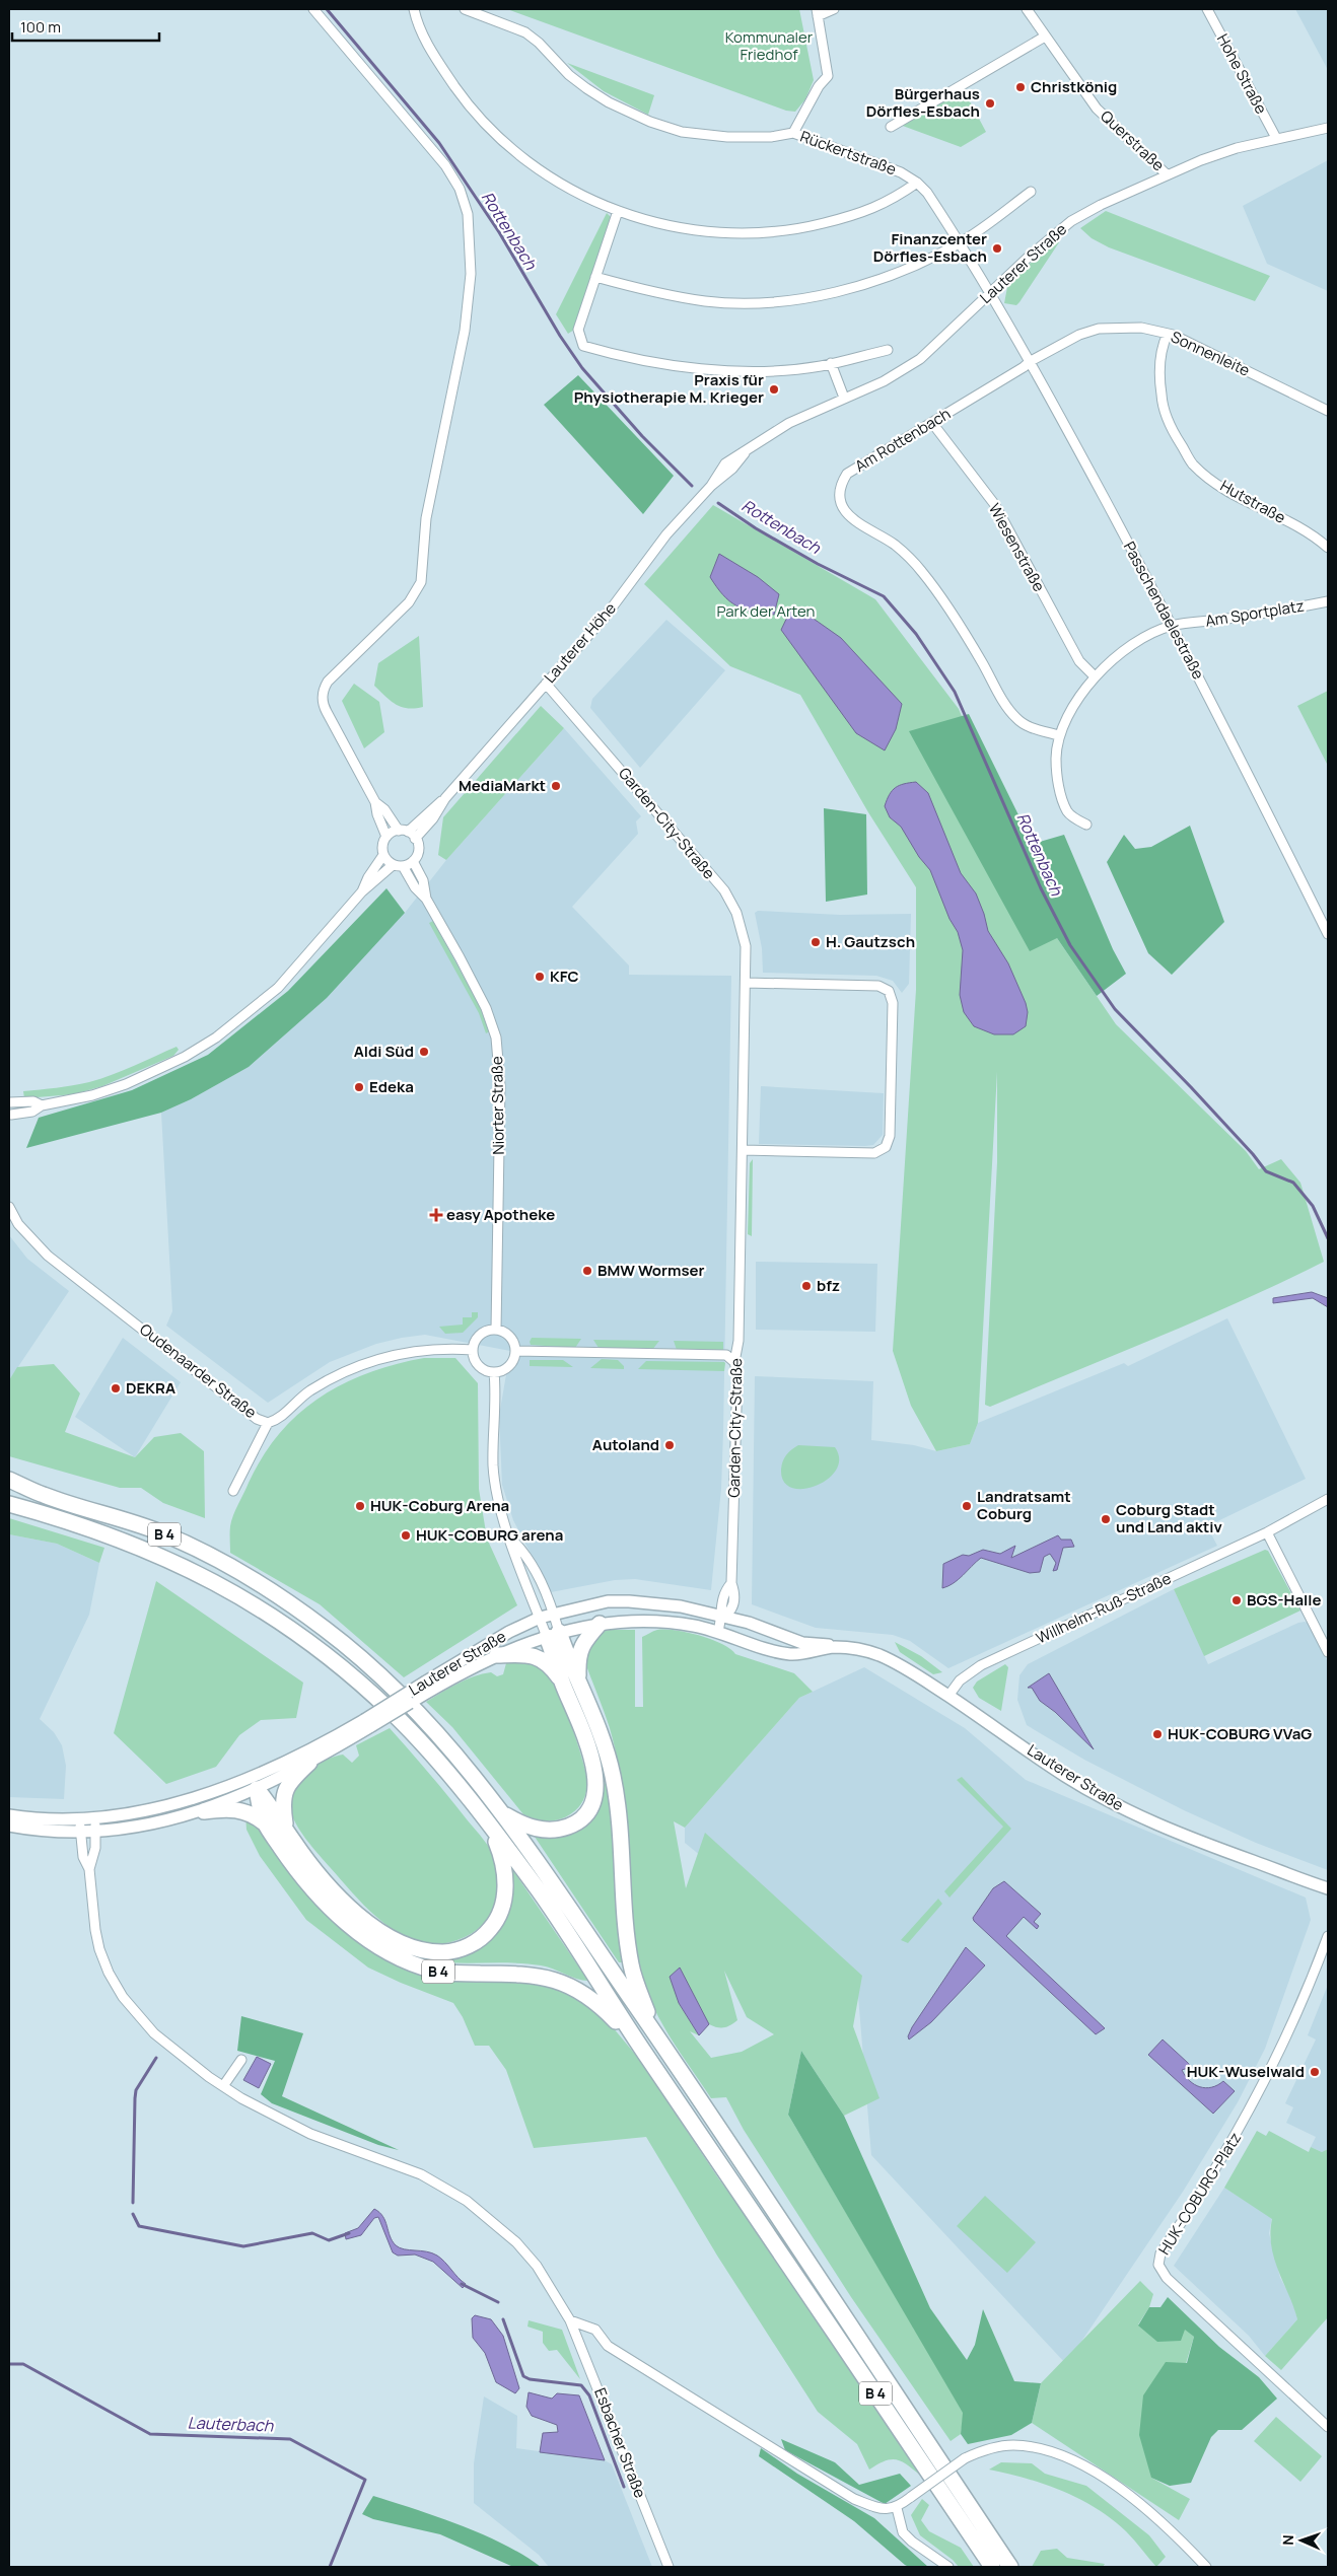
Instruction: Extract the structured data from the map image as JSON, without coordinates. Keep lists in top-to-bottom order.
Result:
{
  "streets": {
    "highway": ["B 4"],
    "street": [
      "Hohe Straße",
      "Querstraße",
      "Rückertstraße",
      "Lauterer Straße",
      "Sonnenleite",
      "Am Rottenbach",
      "Hutstraße",
      "Wiesenstraße",
      "Passchendaelestraße",
      "Am Sportplatz",
      "Lauterer Höhe",
      "Garden-City-Straße",
      "Niorter Straße",
      "Oudenaarder Straße",
      "Willhelm-Ruß-Straße",
      "HUK-COBURG-Platz",
      "Esbacher Straße"
    ]
  },
  "crossings": [
    ["Hohe Straße", "Lauterer Straße"],
    ["Querstraße", "Lauterer Straße"],
    ["Rückertstraße", "Lauterer Straße"],
    ["Rückertstraße", "Passchendaelestraße"],
    ["Lauterer Straße", "Passchendaelestraße"],
    ["Lauterer Straße", "Lauterer Höhe"],
    ["Lauterer Straße", "Garden-City-Straße"],
    ["Lauterer Straße", "Willhelm-Ruß-Straße"],
    ["Sonnenleite", "Am Rottenbach"],
    ["Sonnenleite", "Hutstraße"],
    ["Sonnenleite", "Passchendaelestraße"],
    ["Am Rottenbach", "Wiesenstraße"],
    ["Am Rottenbach", "Passchendaelestraße"],
    ["Am Rottenbach", "Am Sportplatz"],
    ["Wiesenstraße", "Am Sportplatz"],
    ["Passchendaelestraße", "Am Sportplatz"],
    ["Lauterer Höhe", "Garden-City-Straße"],
    ["Lauterer Höhe", "Niorter Straße"],
    ["Niorter Straße", "Oudenaarder Straße"]
  ],
  "water": ["Rottenbach", "Lauterbach"],
  "parks": ["Kommunaler Friedhof", "Park der Arten"],
  "places": {
    "other": [
      "Christkönig",
      "Bürgerhaus Dörfles-Esbach",
      "Finanzcenter Dörfles-Esbach",
      "Praxis für Physiotherapie M. Krieger",
      "MediaMarkt",
      "H. Gautzsch",
      "KFC",
      "Aldi Süd",
      "Edeka",
      "BMW Wormser",
      "bfz",
      "DEKRA",
      "Autoland",
      "HUK-Coburg Arena",
      "Landratsamt Coburg",
      "Coburg Stadt und Land aktiv",
      "HUK-COBURG arena",
      "BGS-Halle",
      "HUK-COBURG VVaG",
      "HUK-Wuselwald"
    ],
    "health": ["easy Apotheke"]
  },
  "scale_bar": "100 m",
  "north": "left"
}
